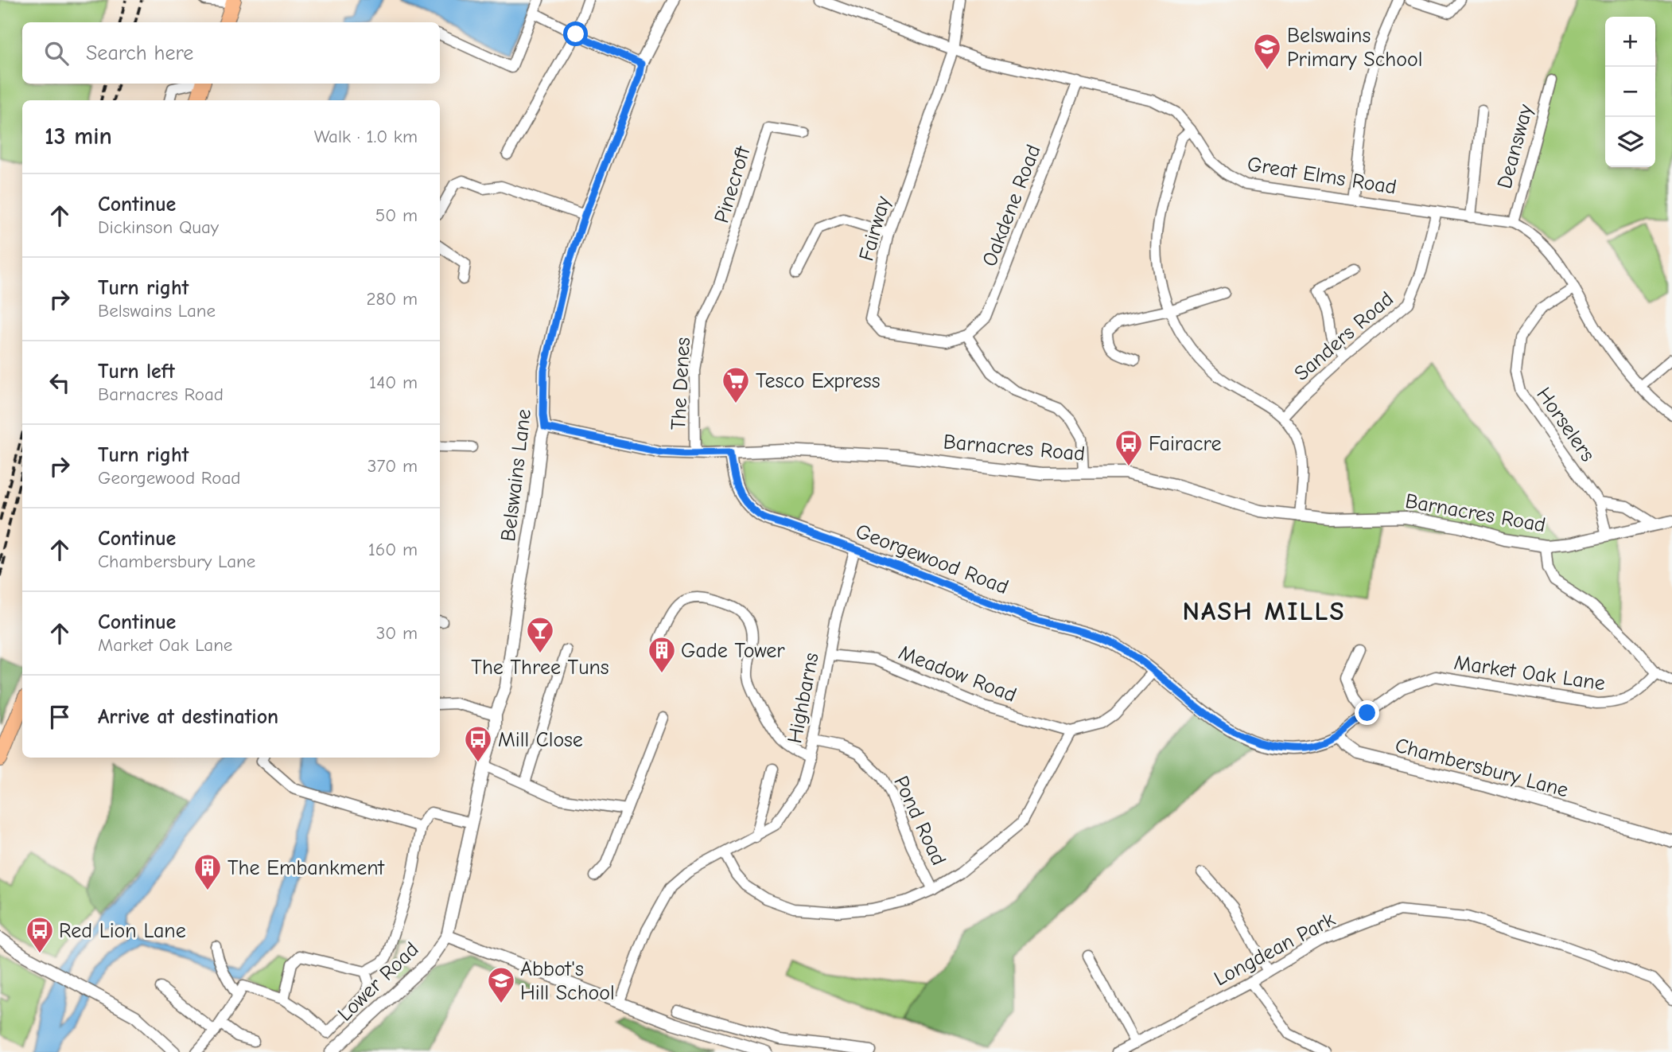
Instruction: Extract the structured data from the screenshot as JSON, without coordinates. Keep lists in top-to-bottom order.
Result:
{
  "streets": {
    "street": [
      "Deansway",
      "Great Elms Road",
      "Pinecroft",
      "Oakdene Road",
      "Fairway",
      "Sanders Road",
      "The Denes",
      "Horselers",
      "Barnacres Road",
      "Belswains Lane",
      "Georgewood Road",
      "Market Oak Lane",
      "Meadow Road",
      "Highbarns",
      "Chambersbury Lane",
      "Pond Road",
      "Longdean Park",
      "Lower Road"
    ]
  },
  "crossings": [
    ["Deansway", "Great Elms Road"],
    ["Great Elms Road", "Oakdene Road"],
    ["Great Elms Road", "Fairway"],
    ["Great Elms Road", "Sanders Road"],
    ["Great Elms Road", "Horselers"],
    ["Pinecroft", "The Denes"],
    ["Oakdene Road", "Fairway"],
    ["The Denes", "Barnacres Road"],
    ["Horselers", "Barnacres Road"],
    ["Barnacres Road", "Belswains Lane"],
    ["Barnacres Road", "Georgewood Road"],
    ["Belswains Lane", "Lower Road"],
    ["Georgewood Road", "Highbarns"],
    ["Market Oak Lane", "Chambersbury Lane"],
    ["Meadow Road", "Highbarns"],
    ["Highbarns", "Pond Road"]
  ],
  "districts": ["NASH MILLS"],
  "places": {
    "school or university": ["Belswains Primary School", "Abbot's Hill School"],
    "supermarket": ["Tesco Express"],
    "bus stop": ["Fairacre", "Mill Close", "Red Lion Lane"],
    "bar": ["The Three Tuns"],
    "building": ["Gade Tower", "The Embankment"]
  },
  "page": {
    "map_buttons": ["+", "−"],
    "search": "Search here",
    "heading": ["13 min", "Walk · 1.0 km"],
    "list": [
      ["Continue", "Dickinson Quay", "50 m"],
      ["Turn right", "Belswains Lane", "280 m"],
      ["Turn left", "Barnacres Road", "140 m"],
      ["Turn right", "Georgewood Road", "370 m"],
      ["Continue", "Chambersbury Lane", "160 m"],
      ["Continue", "Market Oak Lane", "30 m"],
      "Arrive at destination"
    ]
  }
}
